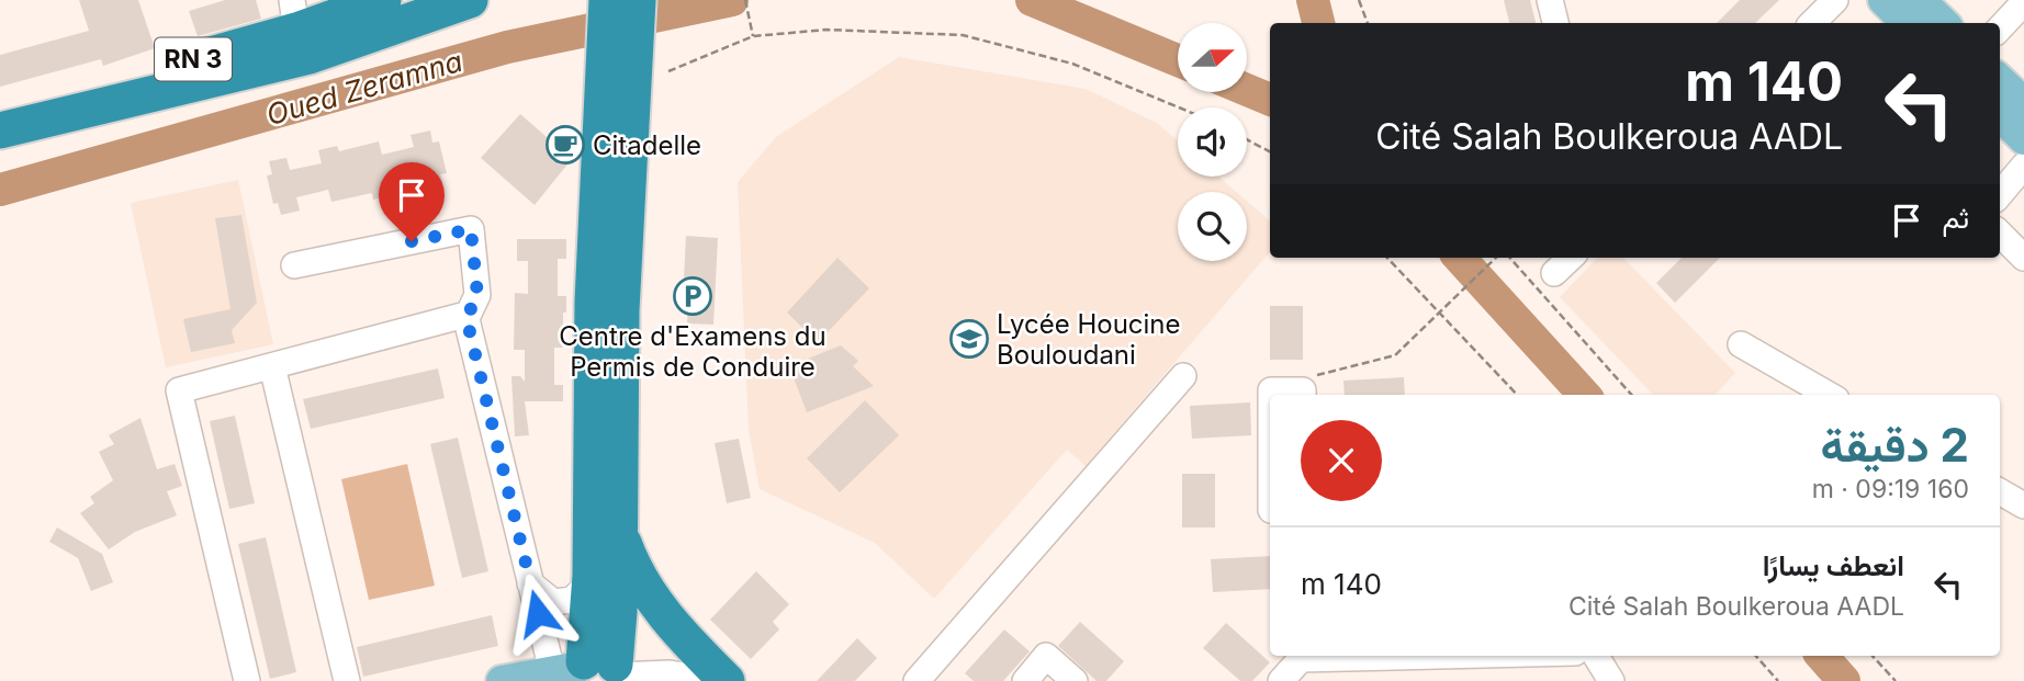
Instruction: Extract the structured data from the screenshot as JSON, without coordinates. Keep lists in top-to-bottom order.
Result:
{
  "streets": {
    "highway": ["RN 3"]
  },
  "water": ["Oued Zeramna"],
  "places": {
    "cafe": ["Citadelle"],
    "parking": ["Centre d'Examens du Permis de Conduire"],
    "school or university": ["Lycée Houcine Bouloudani"]
  },
  "north": "right",
  "page": {
    "turn": ["140 m", "Cité Salah Boulkeroua AADL"],
    "then": "ثم",
    "heading": ["2 دقيقة", "160 m · 09:19"],
    "list": [
      {
        "name": "انعطف يسارًا",
        "note": "Cité Salah Boulkeroua AADL",
        "value": "140 m"
      }
    ]
  }
}
